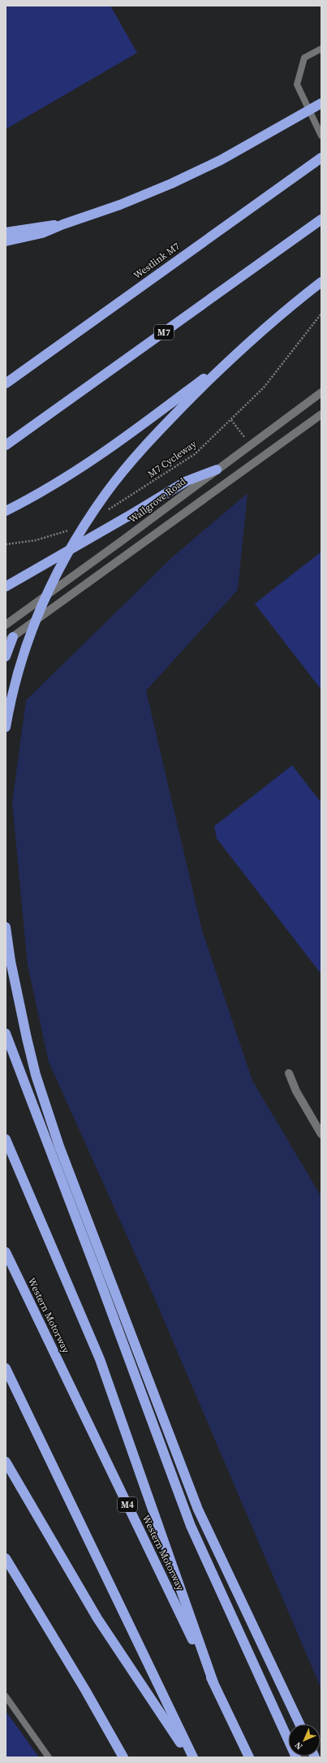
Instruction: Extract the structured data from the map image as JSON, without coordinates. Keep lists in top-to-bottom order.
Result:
{
  "streets": {
    "highway": [
      "Westlink M7",
      "M7",
      "Western Motorway",
      "M4"
    ],
    "main road": ["Wallgrove Road"],
    "path": ["M7 Cycleway"]
  },
  "north": "bottom left"
}
